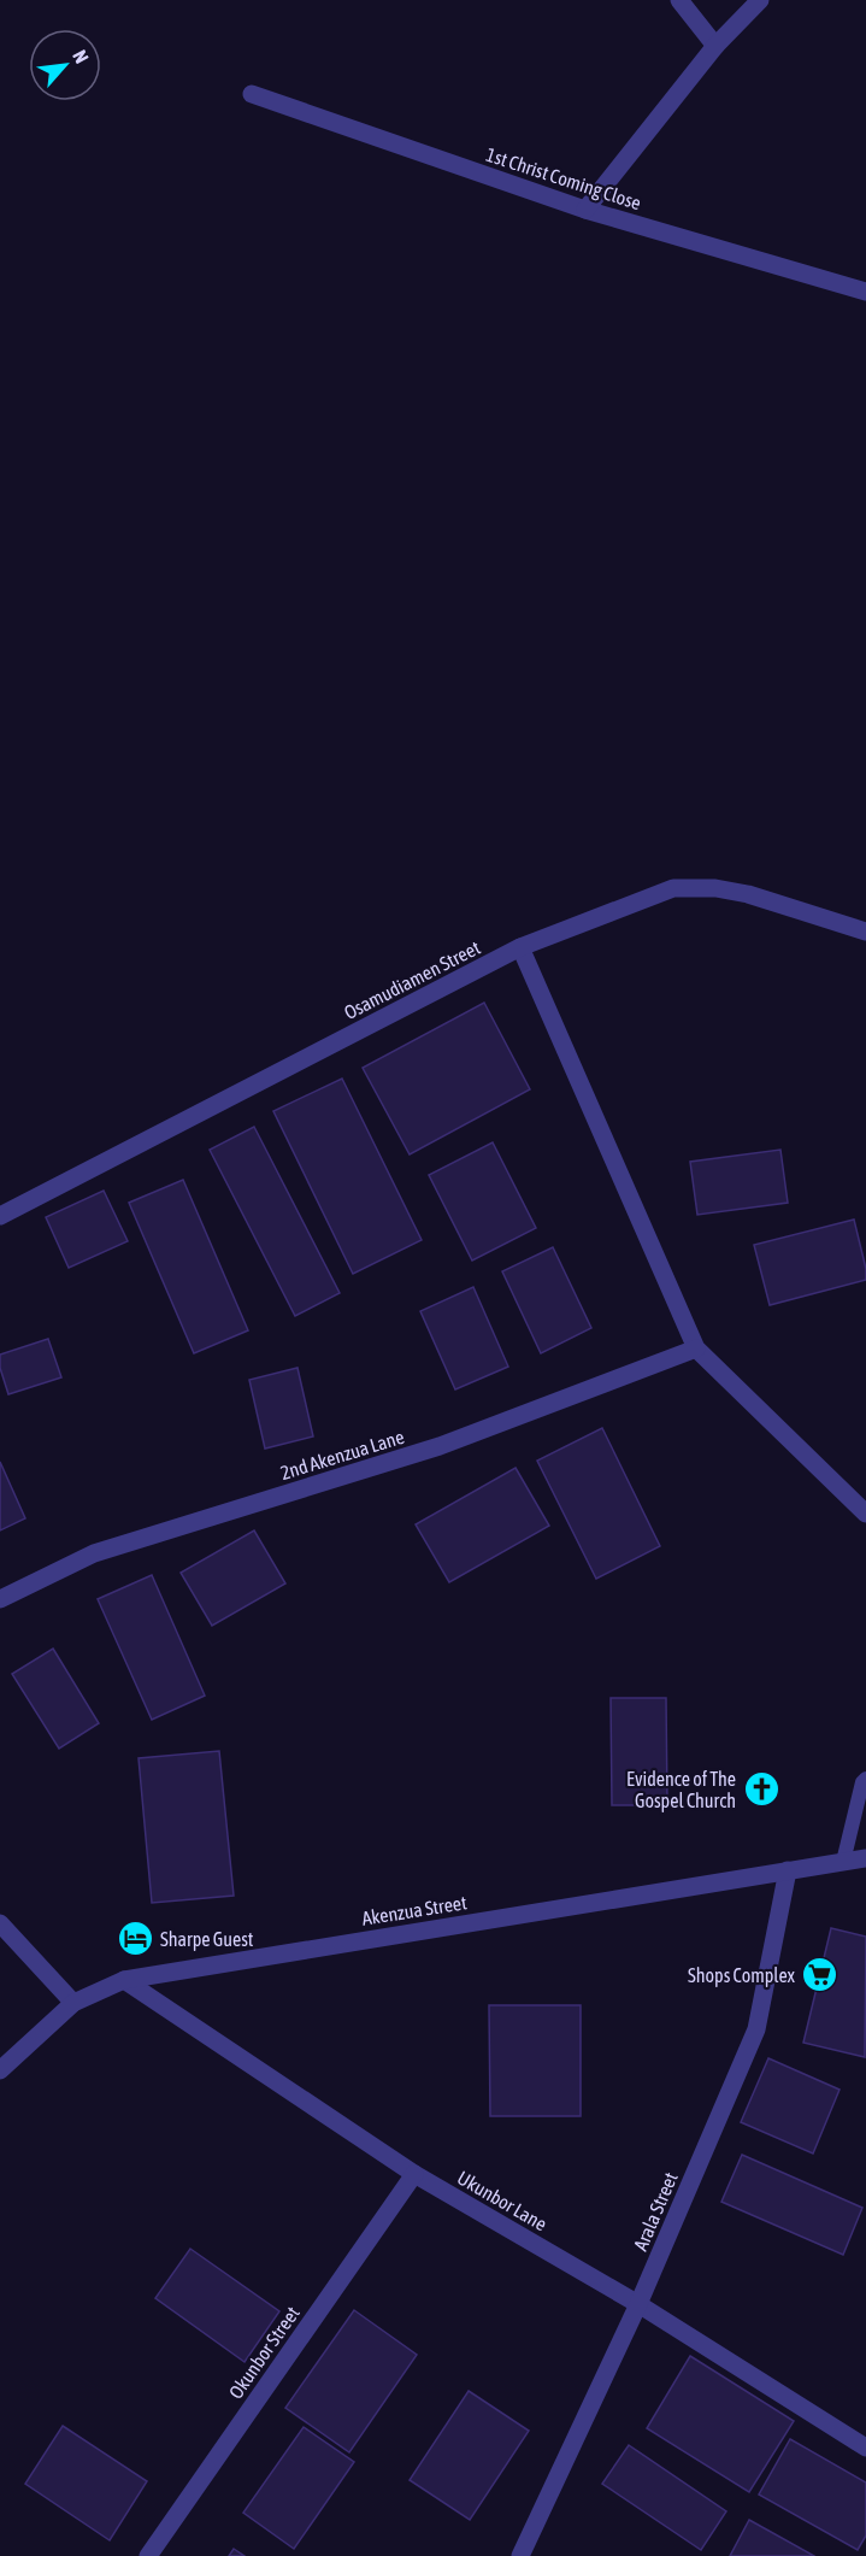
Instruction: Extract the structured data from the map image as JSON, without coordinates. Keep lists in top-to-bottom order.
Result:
{
  "streets": {
    "street": [
      "1st Christ Coming Close",
      "Osamudiamen Street",
      "2nd Akenzua Lane",
      "Akenzua Street",
      "Ukunbor Lane",
      "Arala Street",
      "Okunbor Street"
    ]
  },
  "crossings": [
    ["Akenzua Street", "Ukunbor Lane"],
    ["Akenzua Street", "Arala Street"],
    ["Ukunbor Lane", "Arala Street"],
    ["Ukunbor Lane", "Okunbor Street"]
  ],
  "places": {
    "church": ["Evidence of The Gospel Church"],
    "hotel": ["Sharpe Guest"],
    "supermarket": ["Shops Complex"]
  },
  "north": "top right"
}
